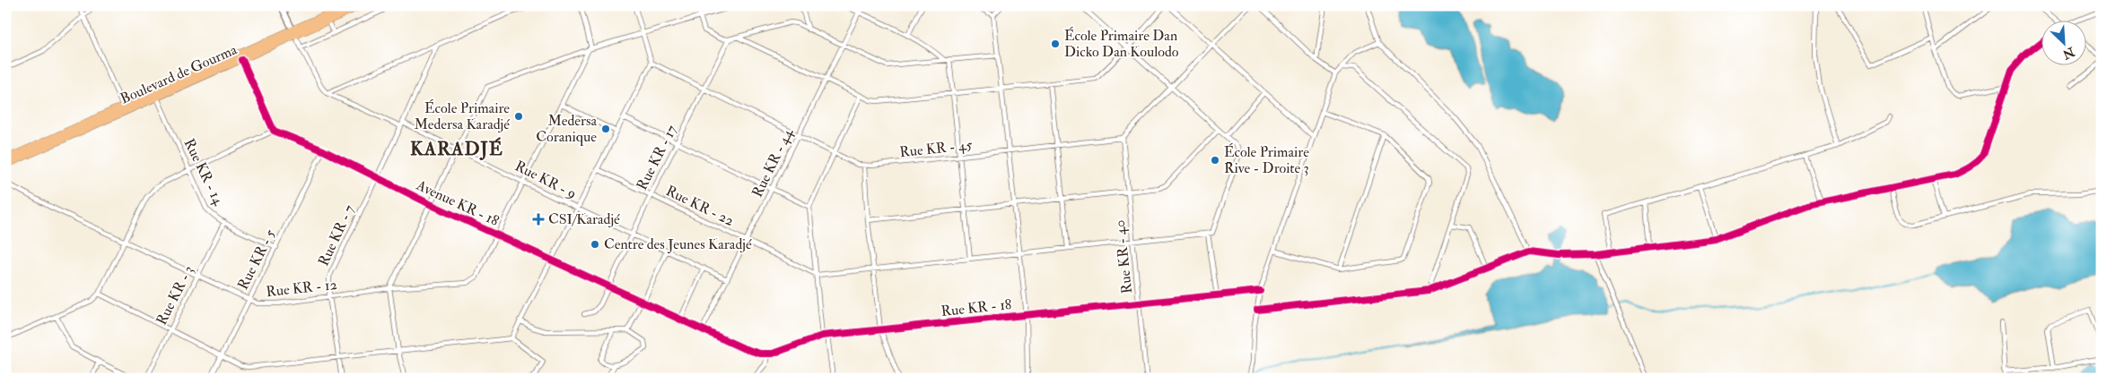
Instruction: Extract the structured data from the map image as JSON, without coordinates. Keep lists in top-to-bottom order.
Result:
{
  "streets": {
    "highway": ["Boulevard de Gourma"],
    "street": [
      "Rue KR - 45",
      "Rue KR - 17",
      "Rue KR - 44",
      "Rue KR - 14",
      "Rue KR - 9",
      "Avenue KR - 18",
      "Rue KR - 22",
      "Rue KR - 7",
      "Rue KR - 40",
      "Rue KR - 5",
      "Rue KR - 12",
      "Rue KR - 3",
      "Rue KR - 18"
    ]
  },
  "crossings": [
    ["Boulevard de Gourma", "Rue KR - 14"],
    ["Rue KR - 45", "Rue KR - 17"],
    ["Rue KR - 45", "Rue KR - 44"],
    ["Rue KR - 45", "Rue KR - 40"],
    ["Rue KR - 17", "Rue KR - 9"],
    ["Rue KR - 17", "Avenue KR - 18"],
    ["Rue KR - 17", "Rue KR - 22"],
    ["Rue KR - 44", "Rue KR - 9"],
    ["Rue KR - 44", "Avenue KR - 18"],
    ["Rue KR - 44", "Rue KR - 22"],
    ["Rue KR - 14", "Rue KR - 5"],
    ["Rue KR - 14", "Rue KR - 3"],
    ["Rue KR - 9", "Rue KR - 7"],
    ["Avenue KR - 18", "Rue KR - 7"],
    ["Avenue KR - 18", "Rue KR - 5"],
    ["Avenue KR - 18", "Rue KR - 12"],
    ["Rue KR - 7", "Rue KR - 12"],
    ["Rue KR - 40", "Rue KR - 18"],
    ["Rue KR - 5", "Rue KR - 12"],
    ["Rue KR - 12", "Rue KR - 3"]
  ],
  "districts": ["KARADJÉ"],
  "places": {
    "other": [
      "École Primaire Dan Dicko Dan Koulodo",
      "École Primaire Medersa Karadjé",
      "Medersa Coranique",
      "École Primaire Rive - Droite 3",
      "Centre des Jeunes Karadjé"
    ],
    "health": ["CSI/Karadjé"]
  },
  "north": "bottom right"
}
